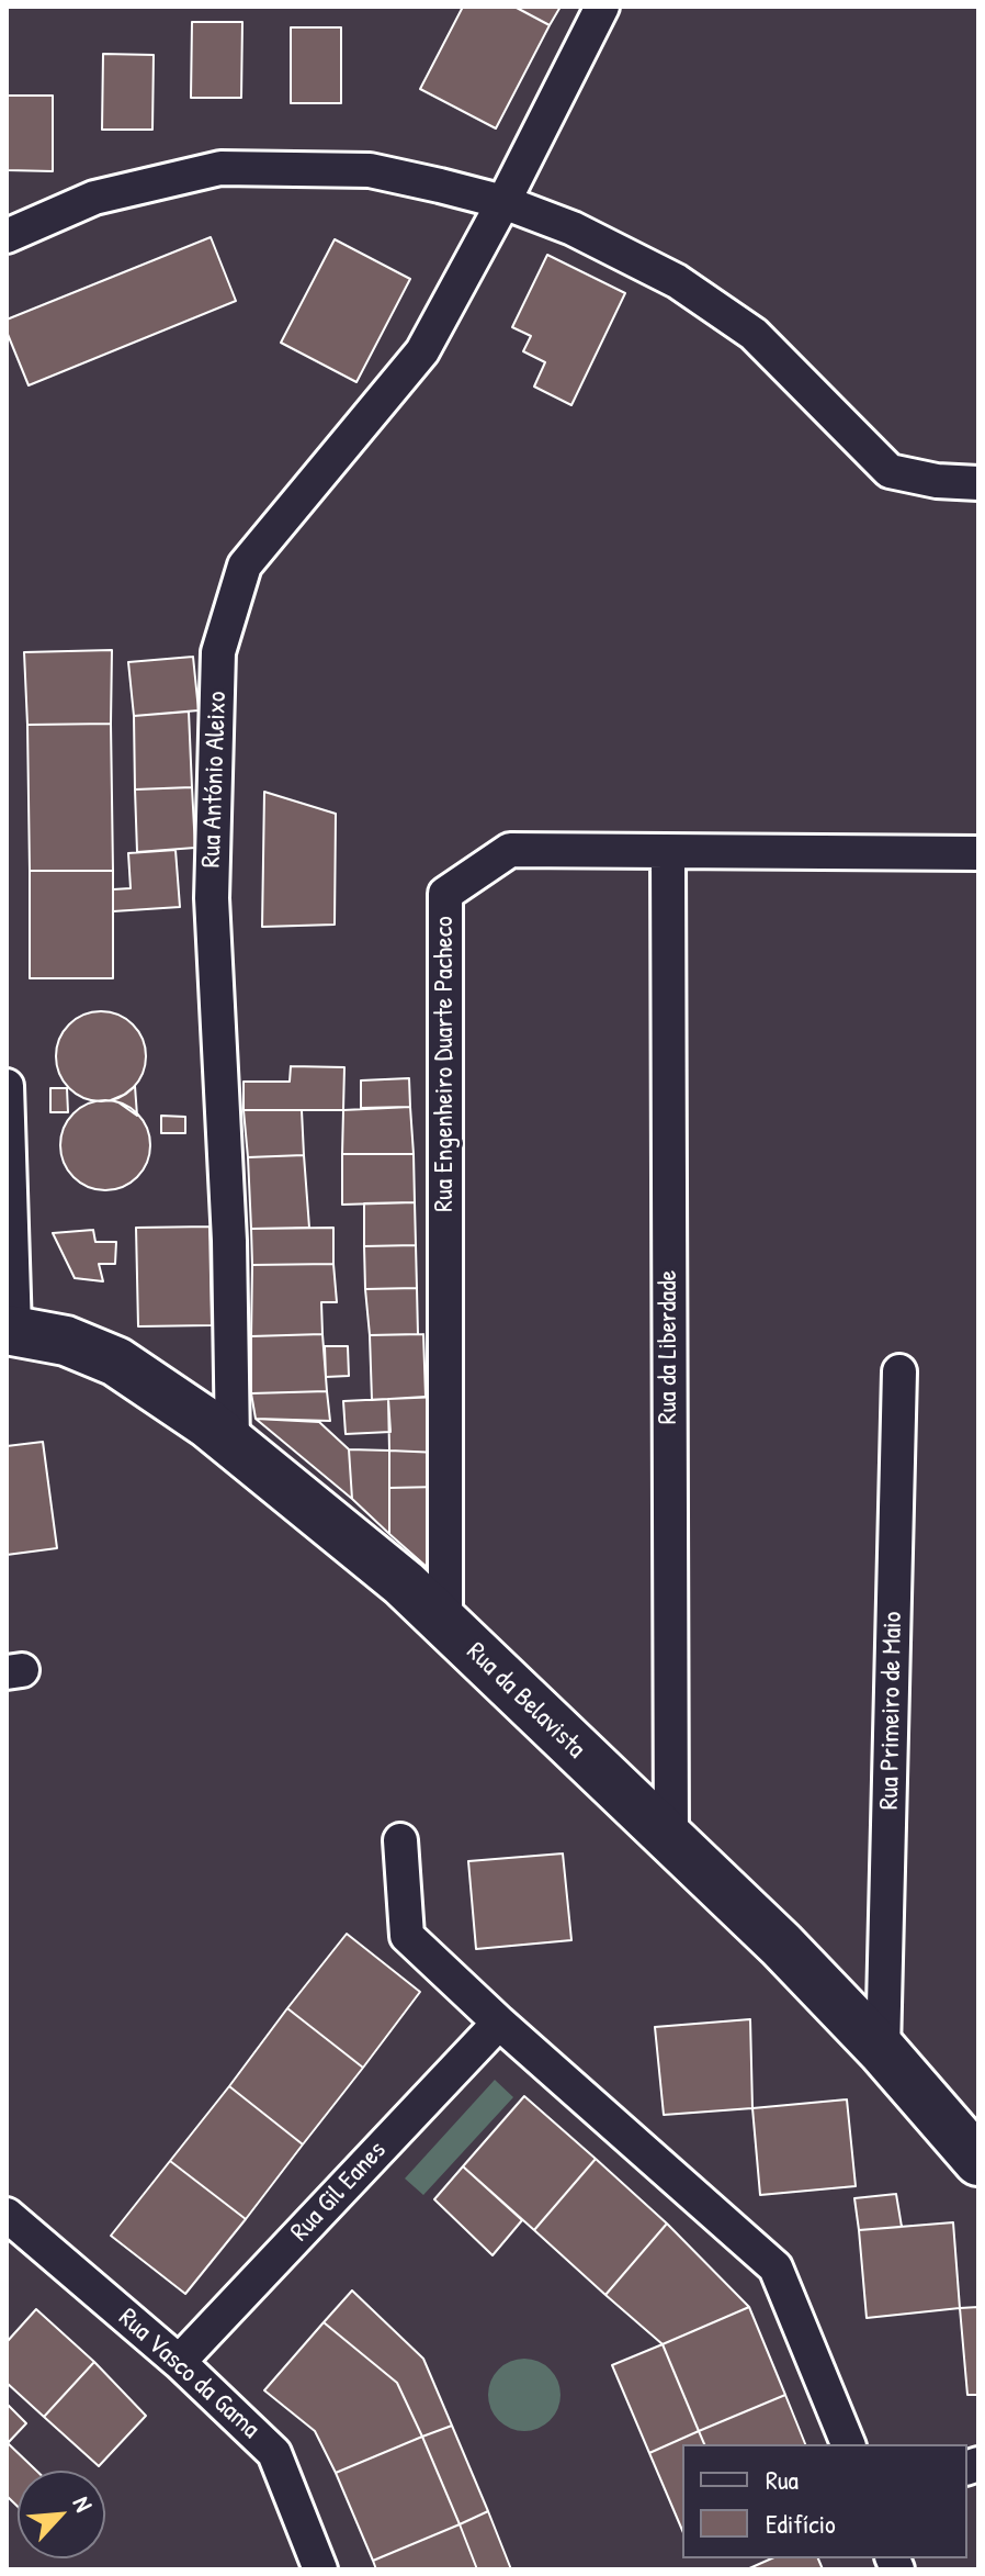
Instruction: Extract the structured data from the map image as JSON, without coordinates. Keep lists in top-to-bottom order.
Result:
{
  "streets": {
    "street": [
      "Rua António Aleixo",
      "Rua Engenheiro Duarte Pacheco",
      "Rua da Liberdade",
      "Rua da Belavista",
      "Rua Primeiro de Maio",
      "Rua Gil Eanes",
      "Rua Vasco da Gama"
    ]
  },
  "crossings": [
    ["Rua António Aleixo", "Rua da Belavista"],
    ["Rua Engenheiro Duarte Pacheco", "Rua da Liberdade"],
    ["Rua Engenheiro Duarte Pacheco", "Rua da Belavista"],
    ["Rua da Liberdade", "Rua da Belavista"],
    ["Rua da Belavista", "Rua Primeiro de Maio"],
    ["Rua Gil Eanes", "Rua Vasco da Gama"]
  ],
  "legend": ["Rua", "Edifício"],
  "north": "top right"
}
